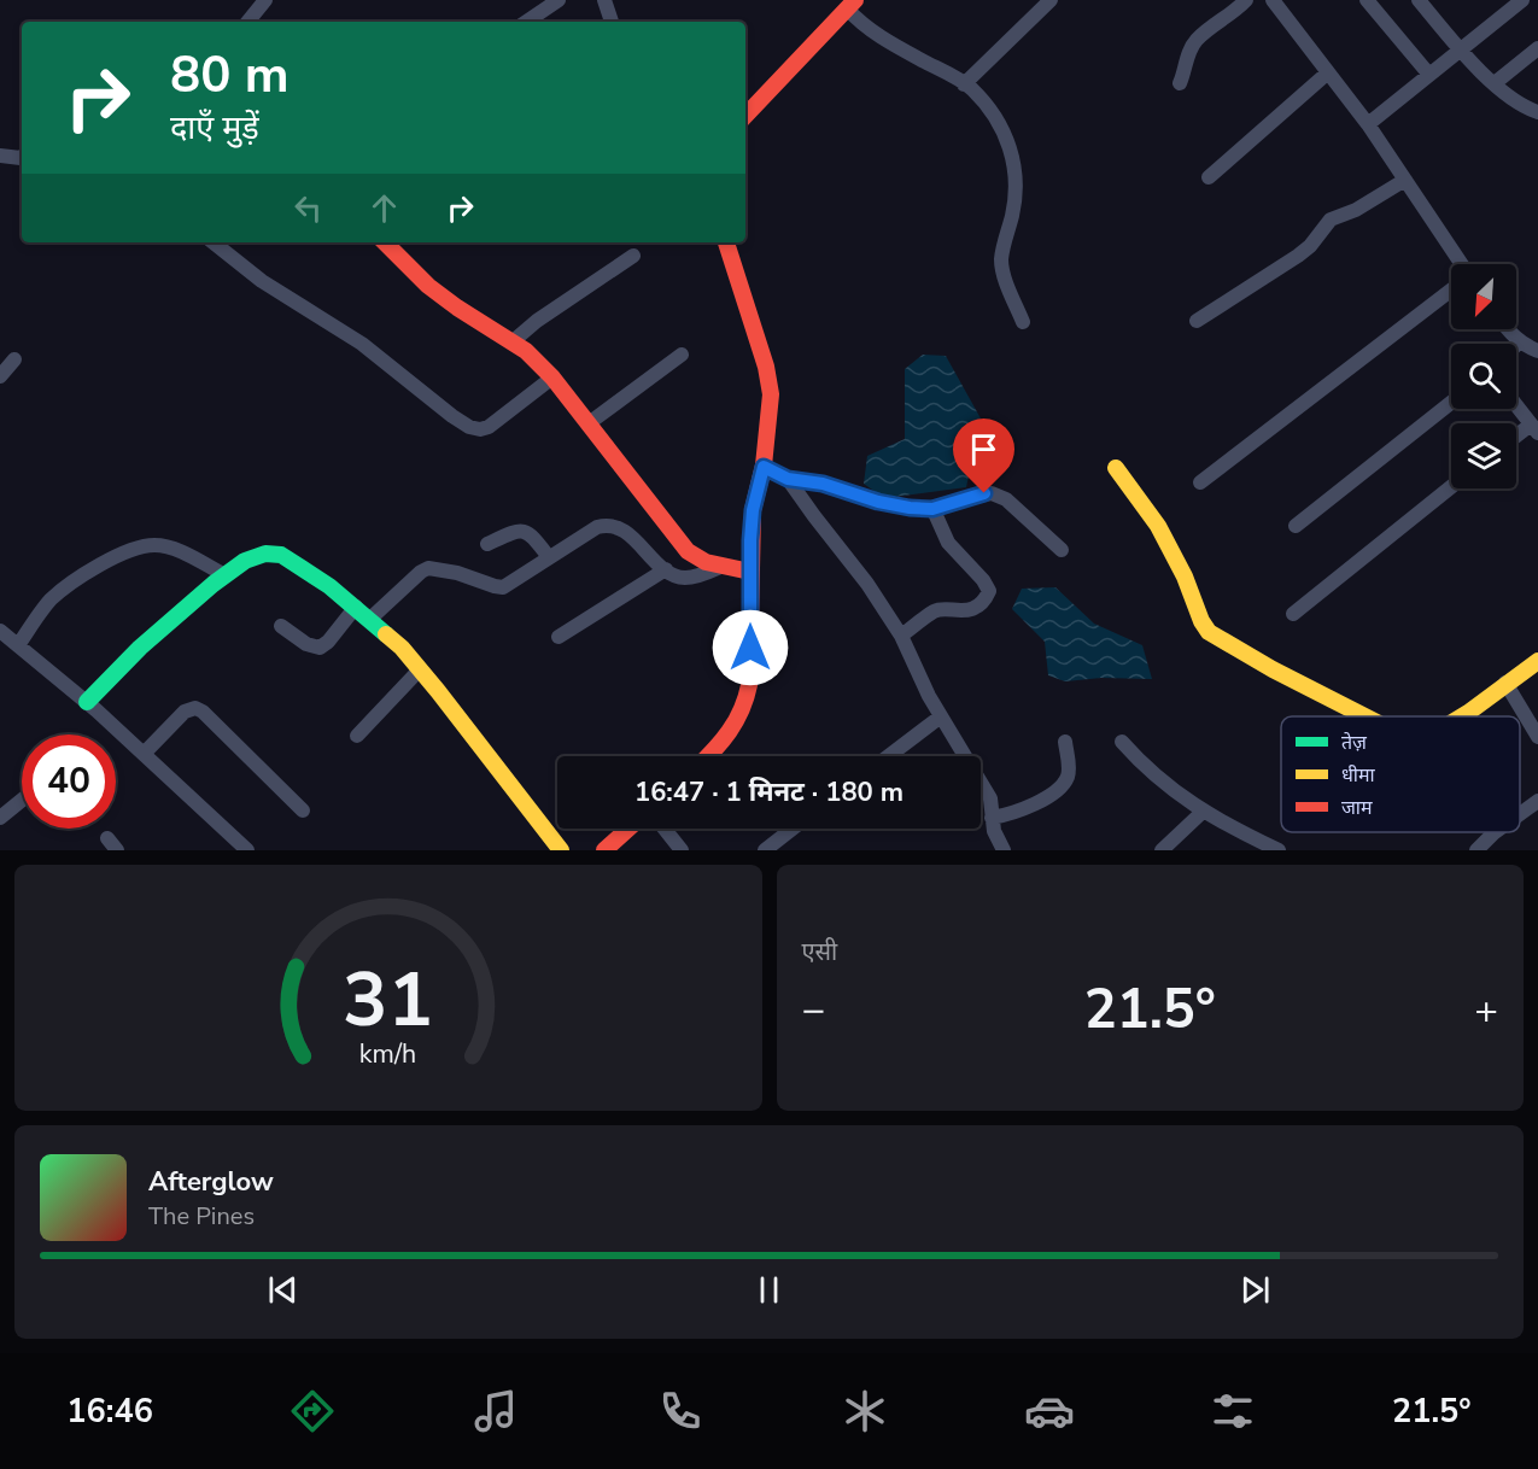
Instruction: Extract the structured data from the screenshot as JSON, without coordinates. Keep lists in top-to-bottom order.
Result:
{
  "legend": ["तेज़", "धीमा", "जाम"],
  "north": "bottom left",
  "page": {
    "turn": ["80 m", "दाएँ मुड़ें"],
    "limit": "40",
    "trip": "16:47 · 1 मिनट · 180 m",
    "tile": "एसी",
    "heat": ["−", "21.5°", "+"],
    "song": ["Afterglow", "The Pines"],
    "tabs": ["16:46", "21.5°"],
    "gauge": ["31", "km/h"]
  }
}
